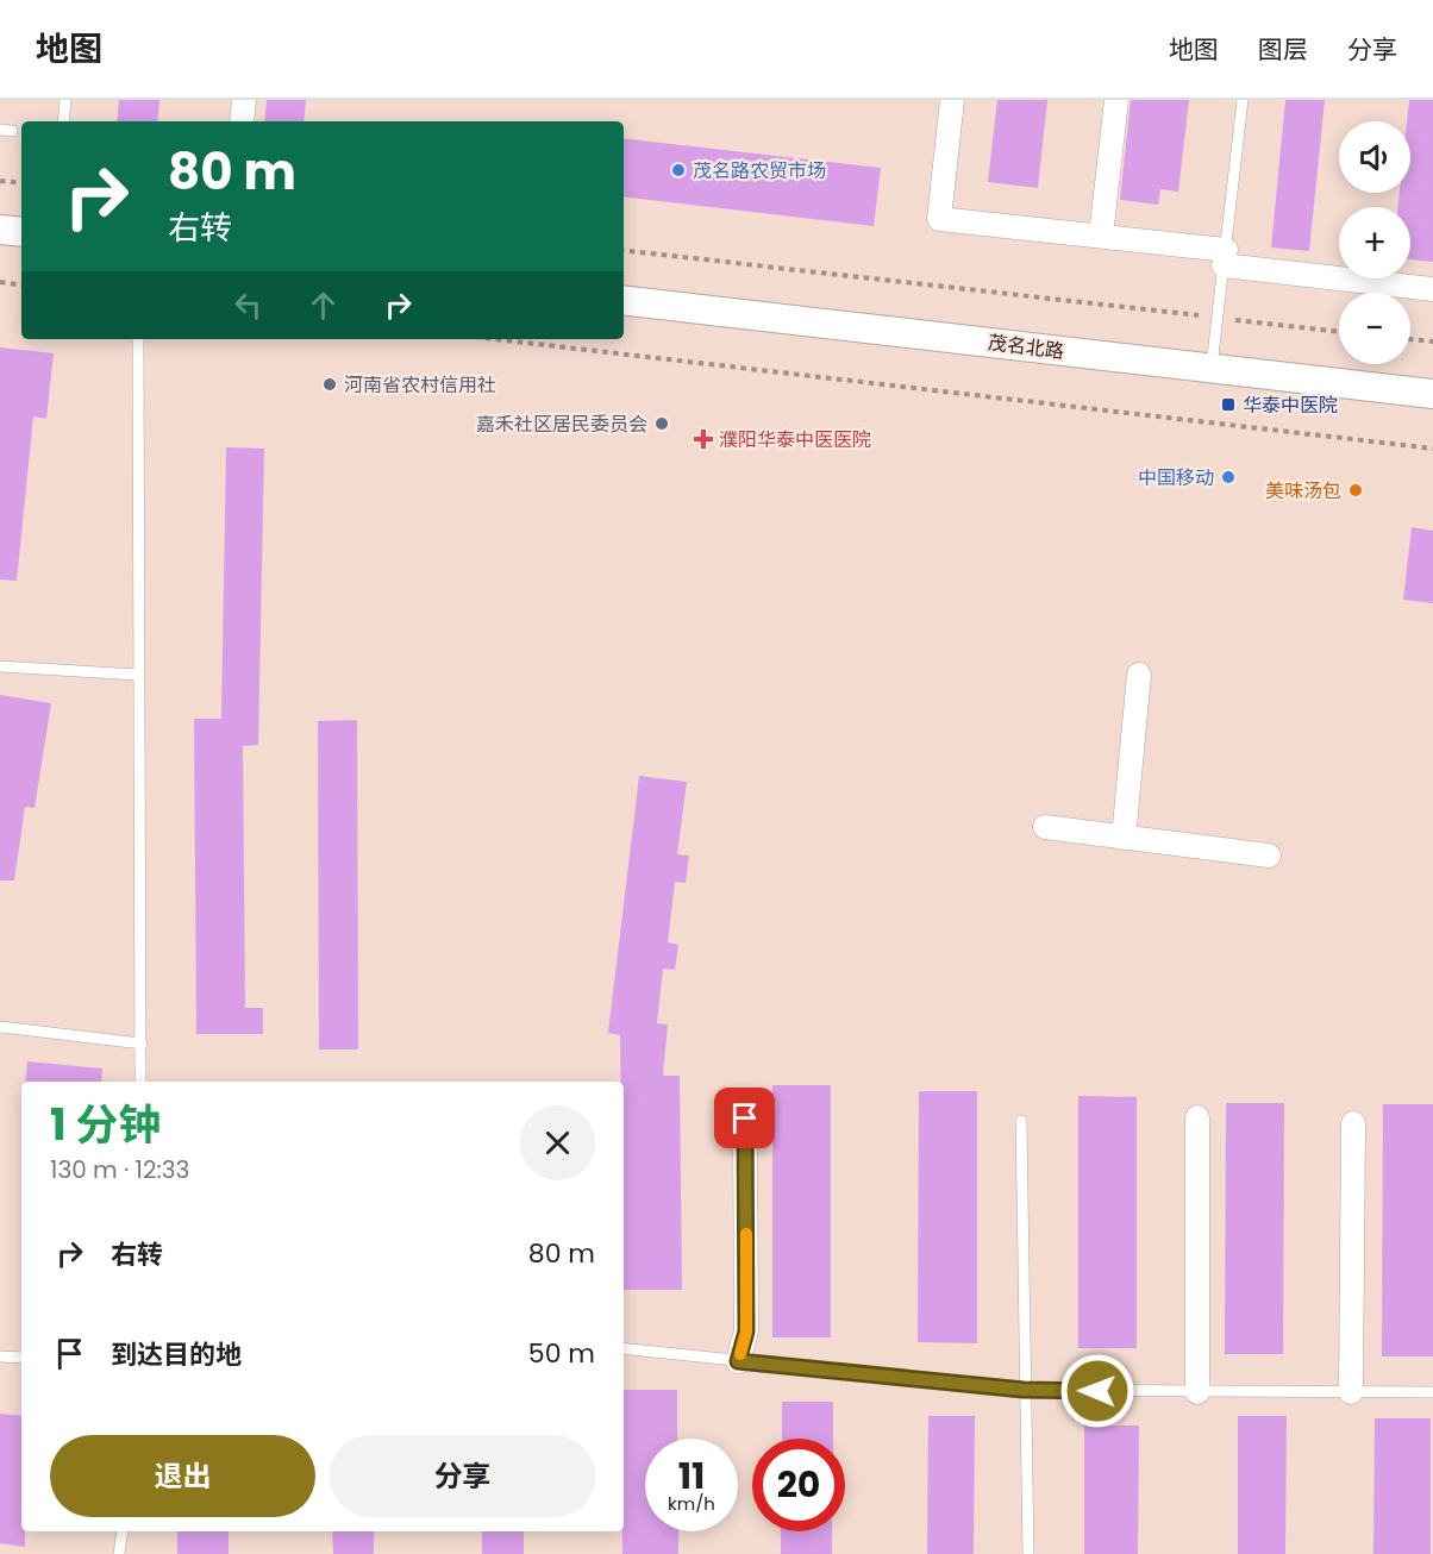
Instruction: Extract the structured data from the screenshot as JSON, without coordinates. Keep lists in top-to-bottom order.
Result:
{
  "streets": {
    "street": ["茂名北路"]
  },
  "places": {
    "other": [
      "茂名路农贸市场",
      "河南省农村信用社",
      "嘉禾社区居民委员会",
      "中国移动",
      "美味汤包"
    ],
    "transit": ["华泰中医院"],
    "health": ["濮阳华泰中医医院"]
  },
  "page": {
    "header": "地图",
    "nav": ["地图", "图层", "分享"],
    "map_buttons": ["+", "−"],
    "turn": ["80 m", "右转"],
    "heading": ["1 分钟", "130 m · 12:33"],
    "list": [
      {
        "name": "右转",
        "value": "80 m"
      },
      {
        "name": "到达目的地",
        "value": "50 m"
      }
    ],
    "buttons": ["退出", "分享"],
    "speed": "11 km/h",
    "limit": "20"
  }
}
